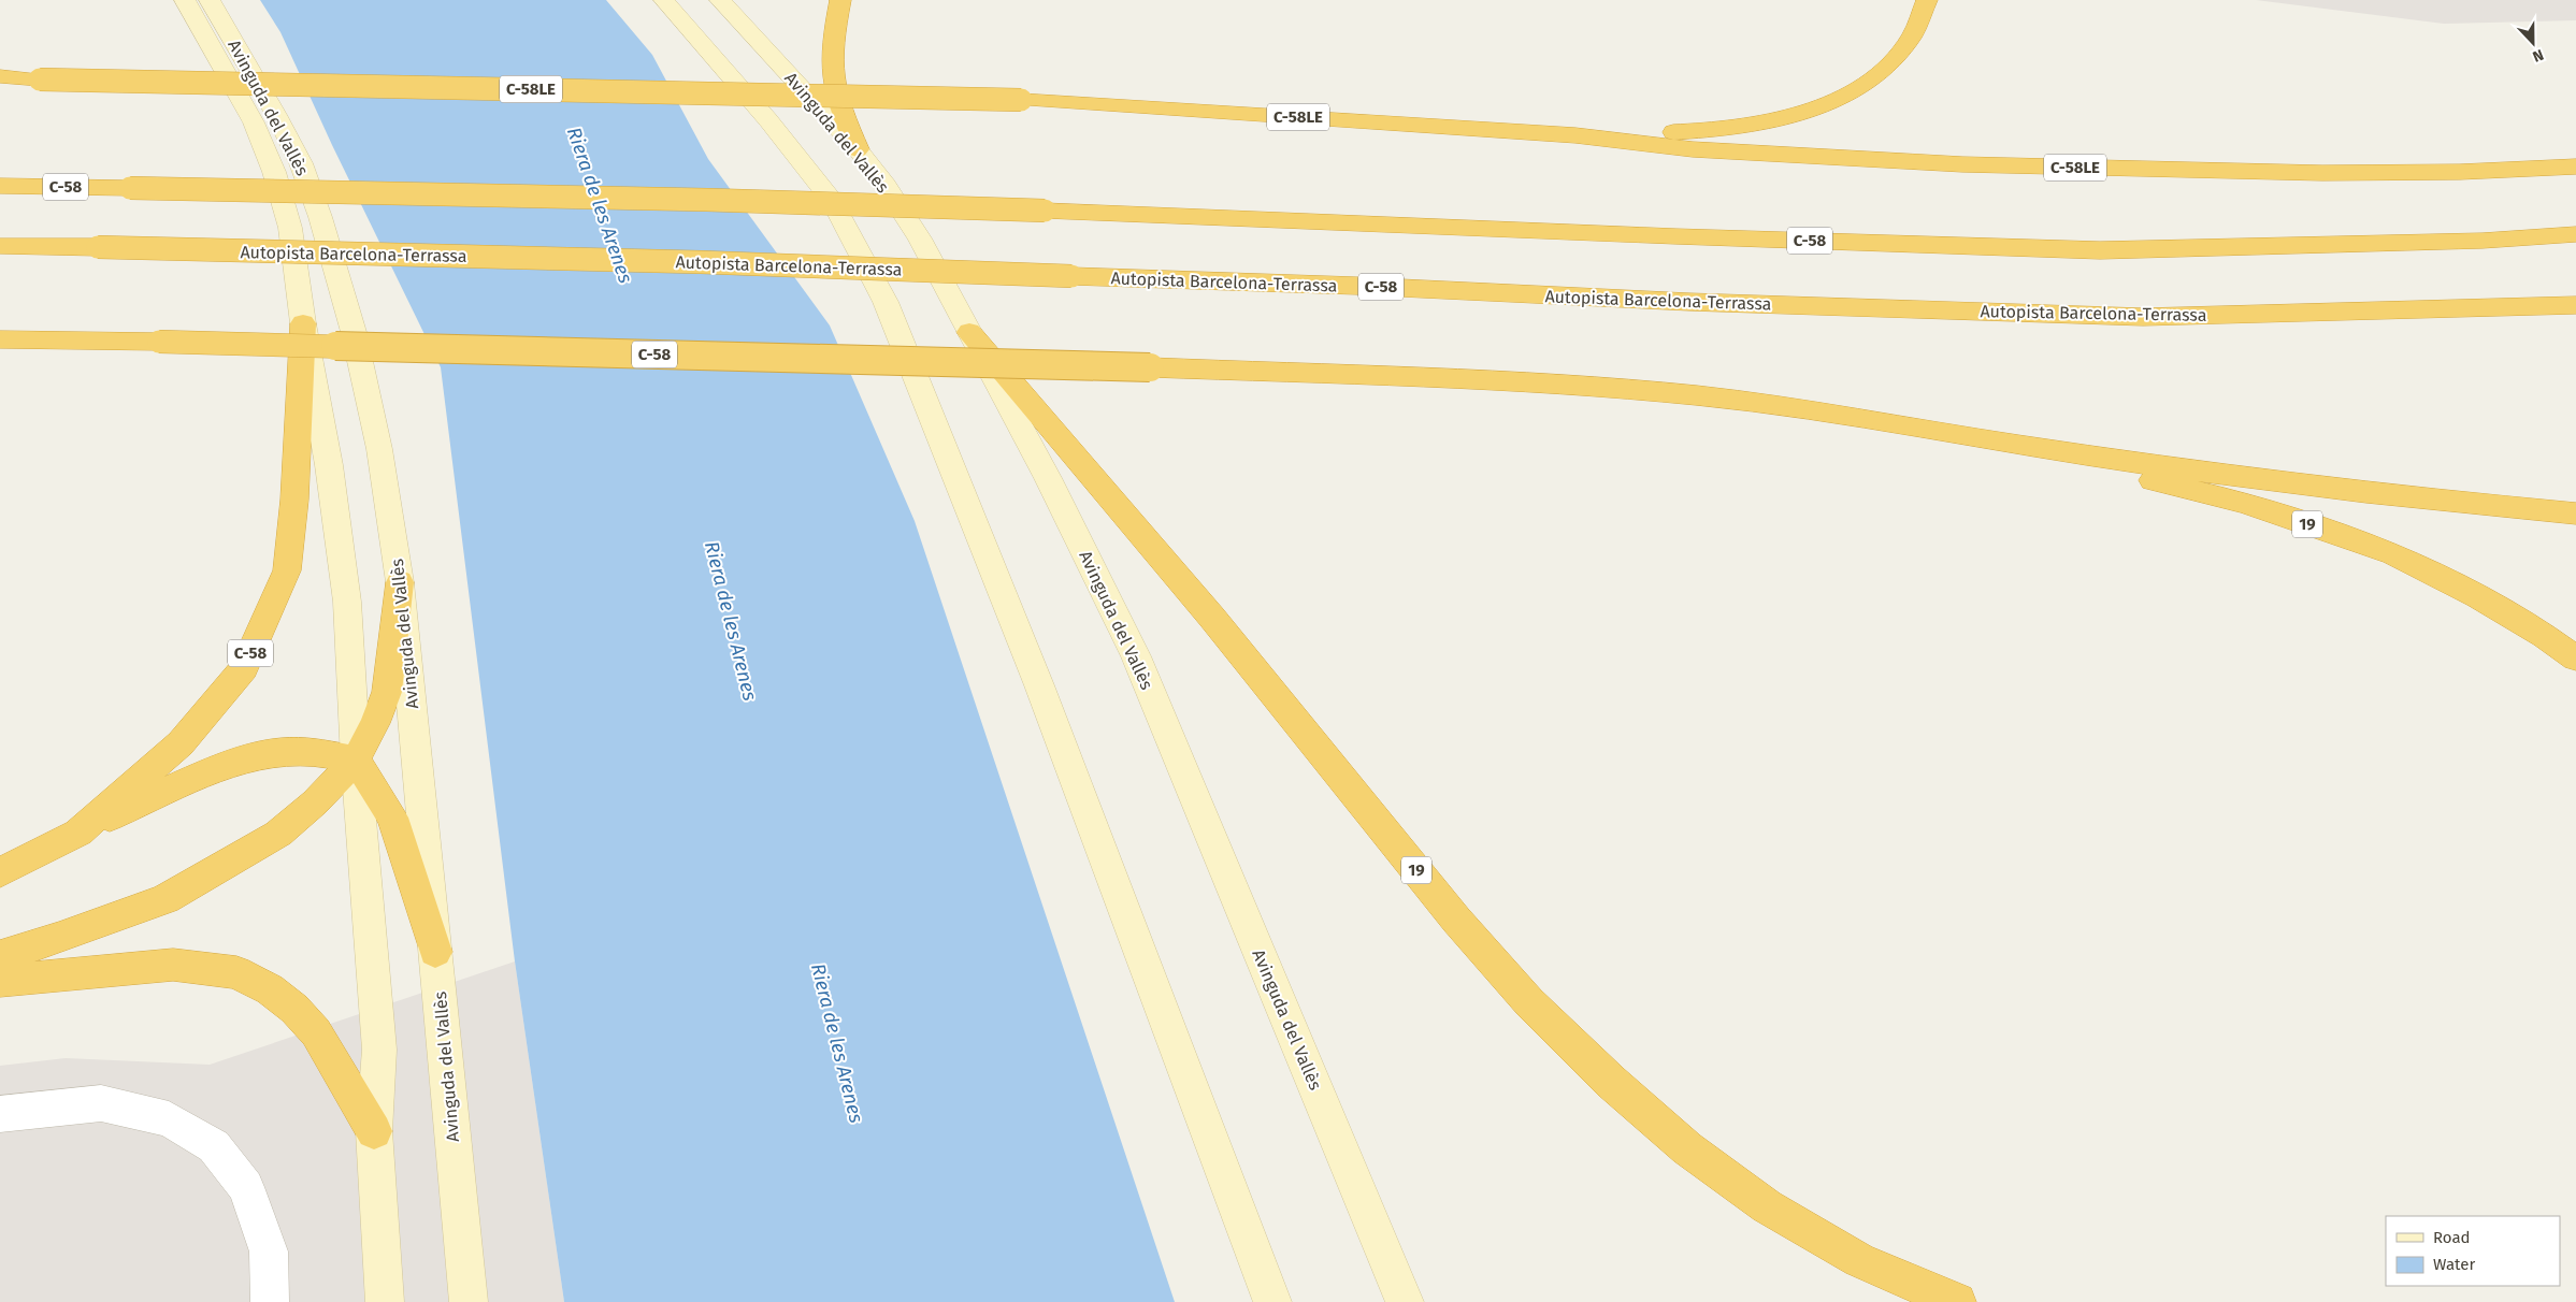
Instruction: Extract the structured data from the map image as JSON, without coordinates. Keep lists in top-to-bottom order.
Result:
{
  "streets": {
    "highway": [
      "C-58LE",
      "C-58",
      "Autopista Barcelona-Terrassa",
      "19"
    ],
    "main road": ["Avinguda del Vallès"]
  },
  "crossings": [
    ["Avinguda del Vallès", "C-58"],
    ["Avinguda del Vallès", "19"],
    ["C-58", "19"]
  ],
  "water": ["Riera de les Arenes"],
  "legend": ["Road", "Water"],
  "north": "bottom"
}
